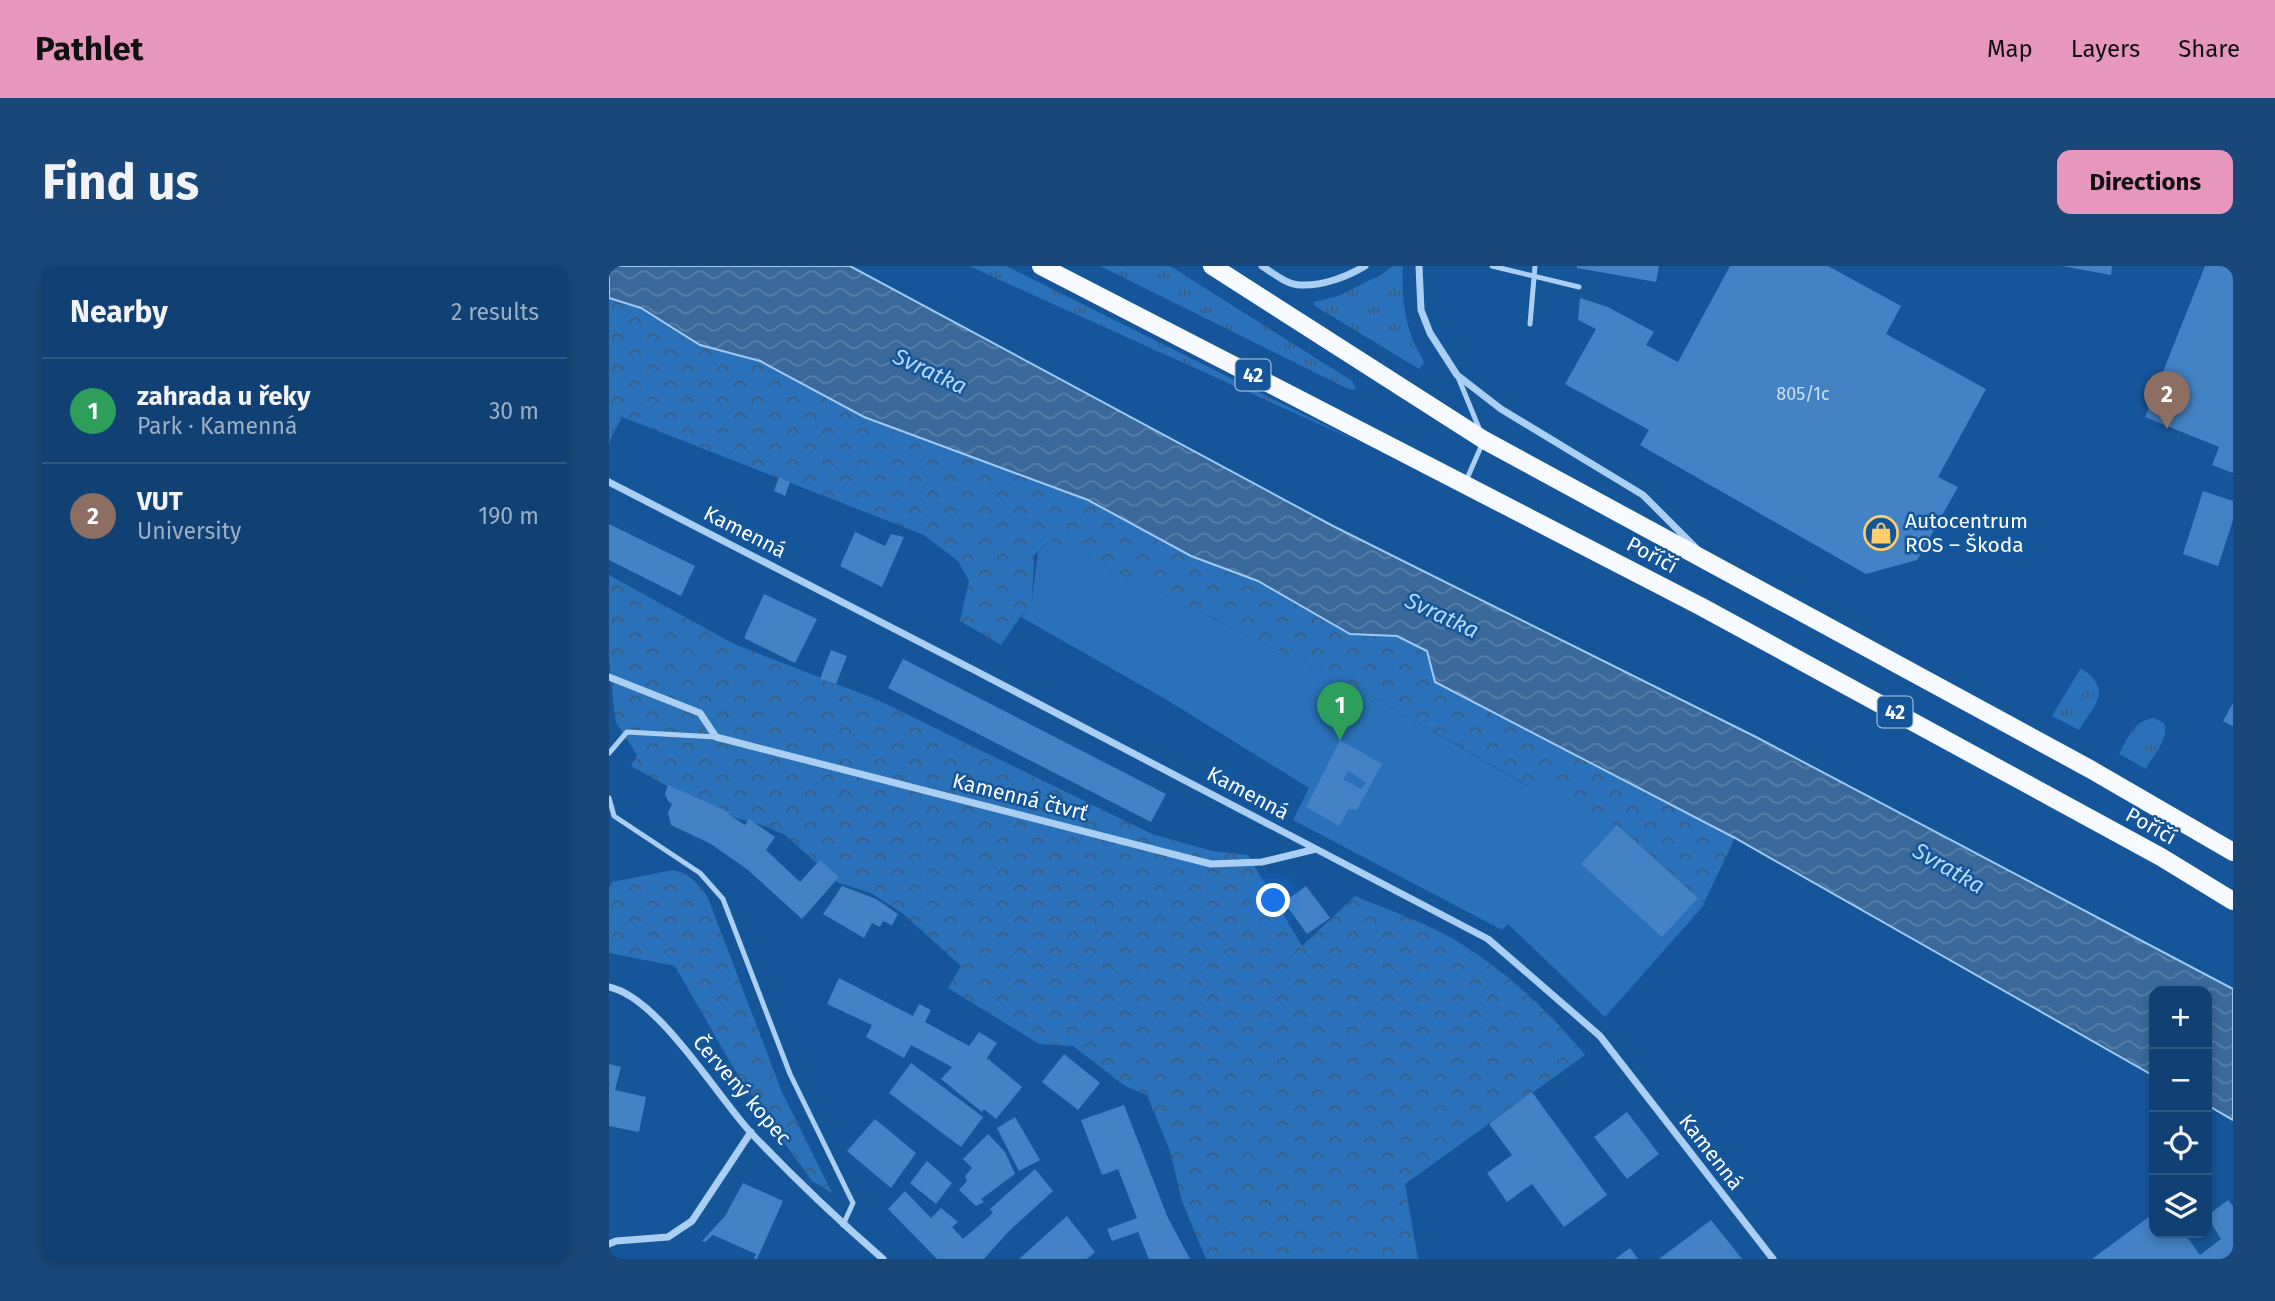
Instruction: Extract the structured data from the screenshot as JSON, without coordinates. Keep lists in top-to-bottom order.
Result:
{
  "streets": {
    "main road": ["42", "Poříčí"],
    "street": ["Kamenná", "Kamenná čtvrť", "Červený kopec"]
  },
  "crossings": [
    ["Kamenná", "Kamenná čtvrť"]
  ],
  "water": ["Svratka"],
  "places": {
    "shop": ["Autocentrum ROS – Škoda"]
  },
  "house_numbers": ["805/1c"],
  "page": {
    "header": "Pathlet",
    "nav": ["Map", "Layers", "Share"],
    "buttons": "Directions",
    "title": "Find us",
    "heading": ["Nearby", "2 results"],
    "list": [
      {
        "mark": "1",
        "name": "zahrada u řeky",
        "note": "Park · Kamenná",
        "value": "30 m"
      },
      {
        "mark": "2",
        "name": "VUT",
        "note": "University",
        "value": "190 m"
      }
    ],
    "pins": ["2", "1"],
    "map_buttons": ["+", "−"]
  }
}
